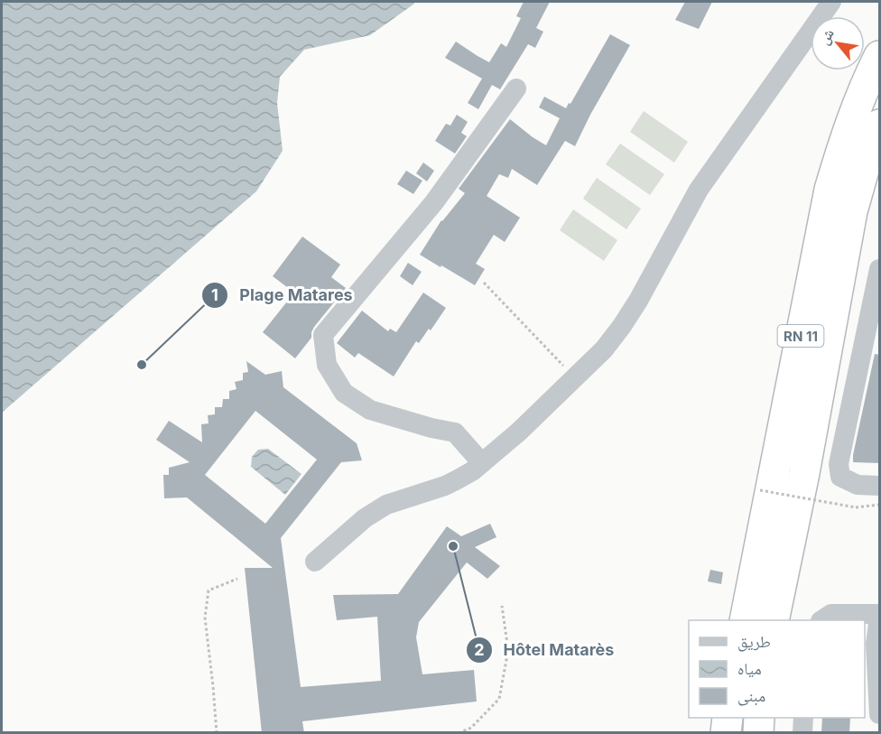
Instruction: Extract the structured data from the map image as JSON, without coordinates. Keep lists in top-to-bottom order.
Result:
{
  "streets": {
    "highway": ["RN 11"]
  },
  "places": ["Plage Matares", "Hôtel Matarès"],
  "legend": ["طريق", "مياه", "مبنى"],
  "north": "top left"
}
